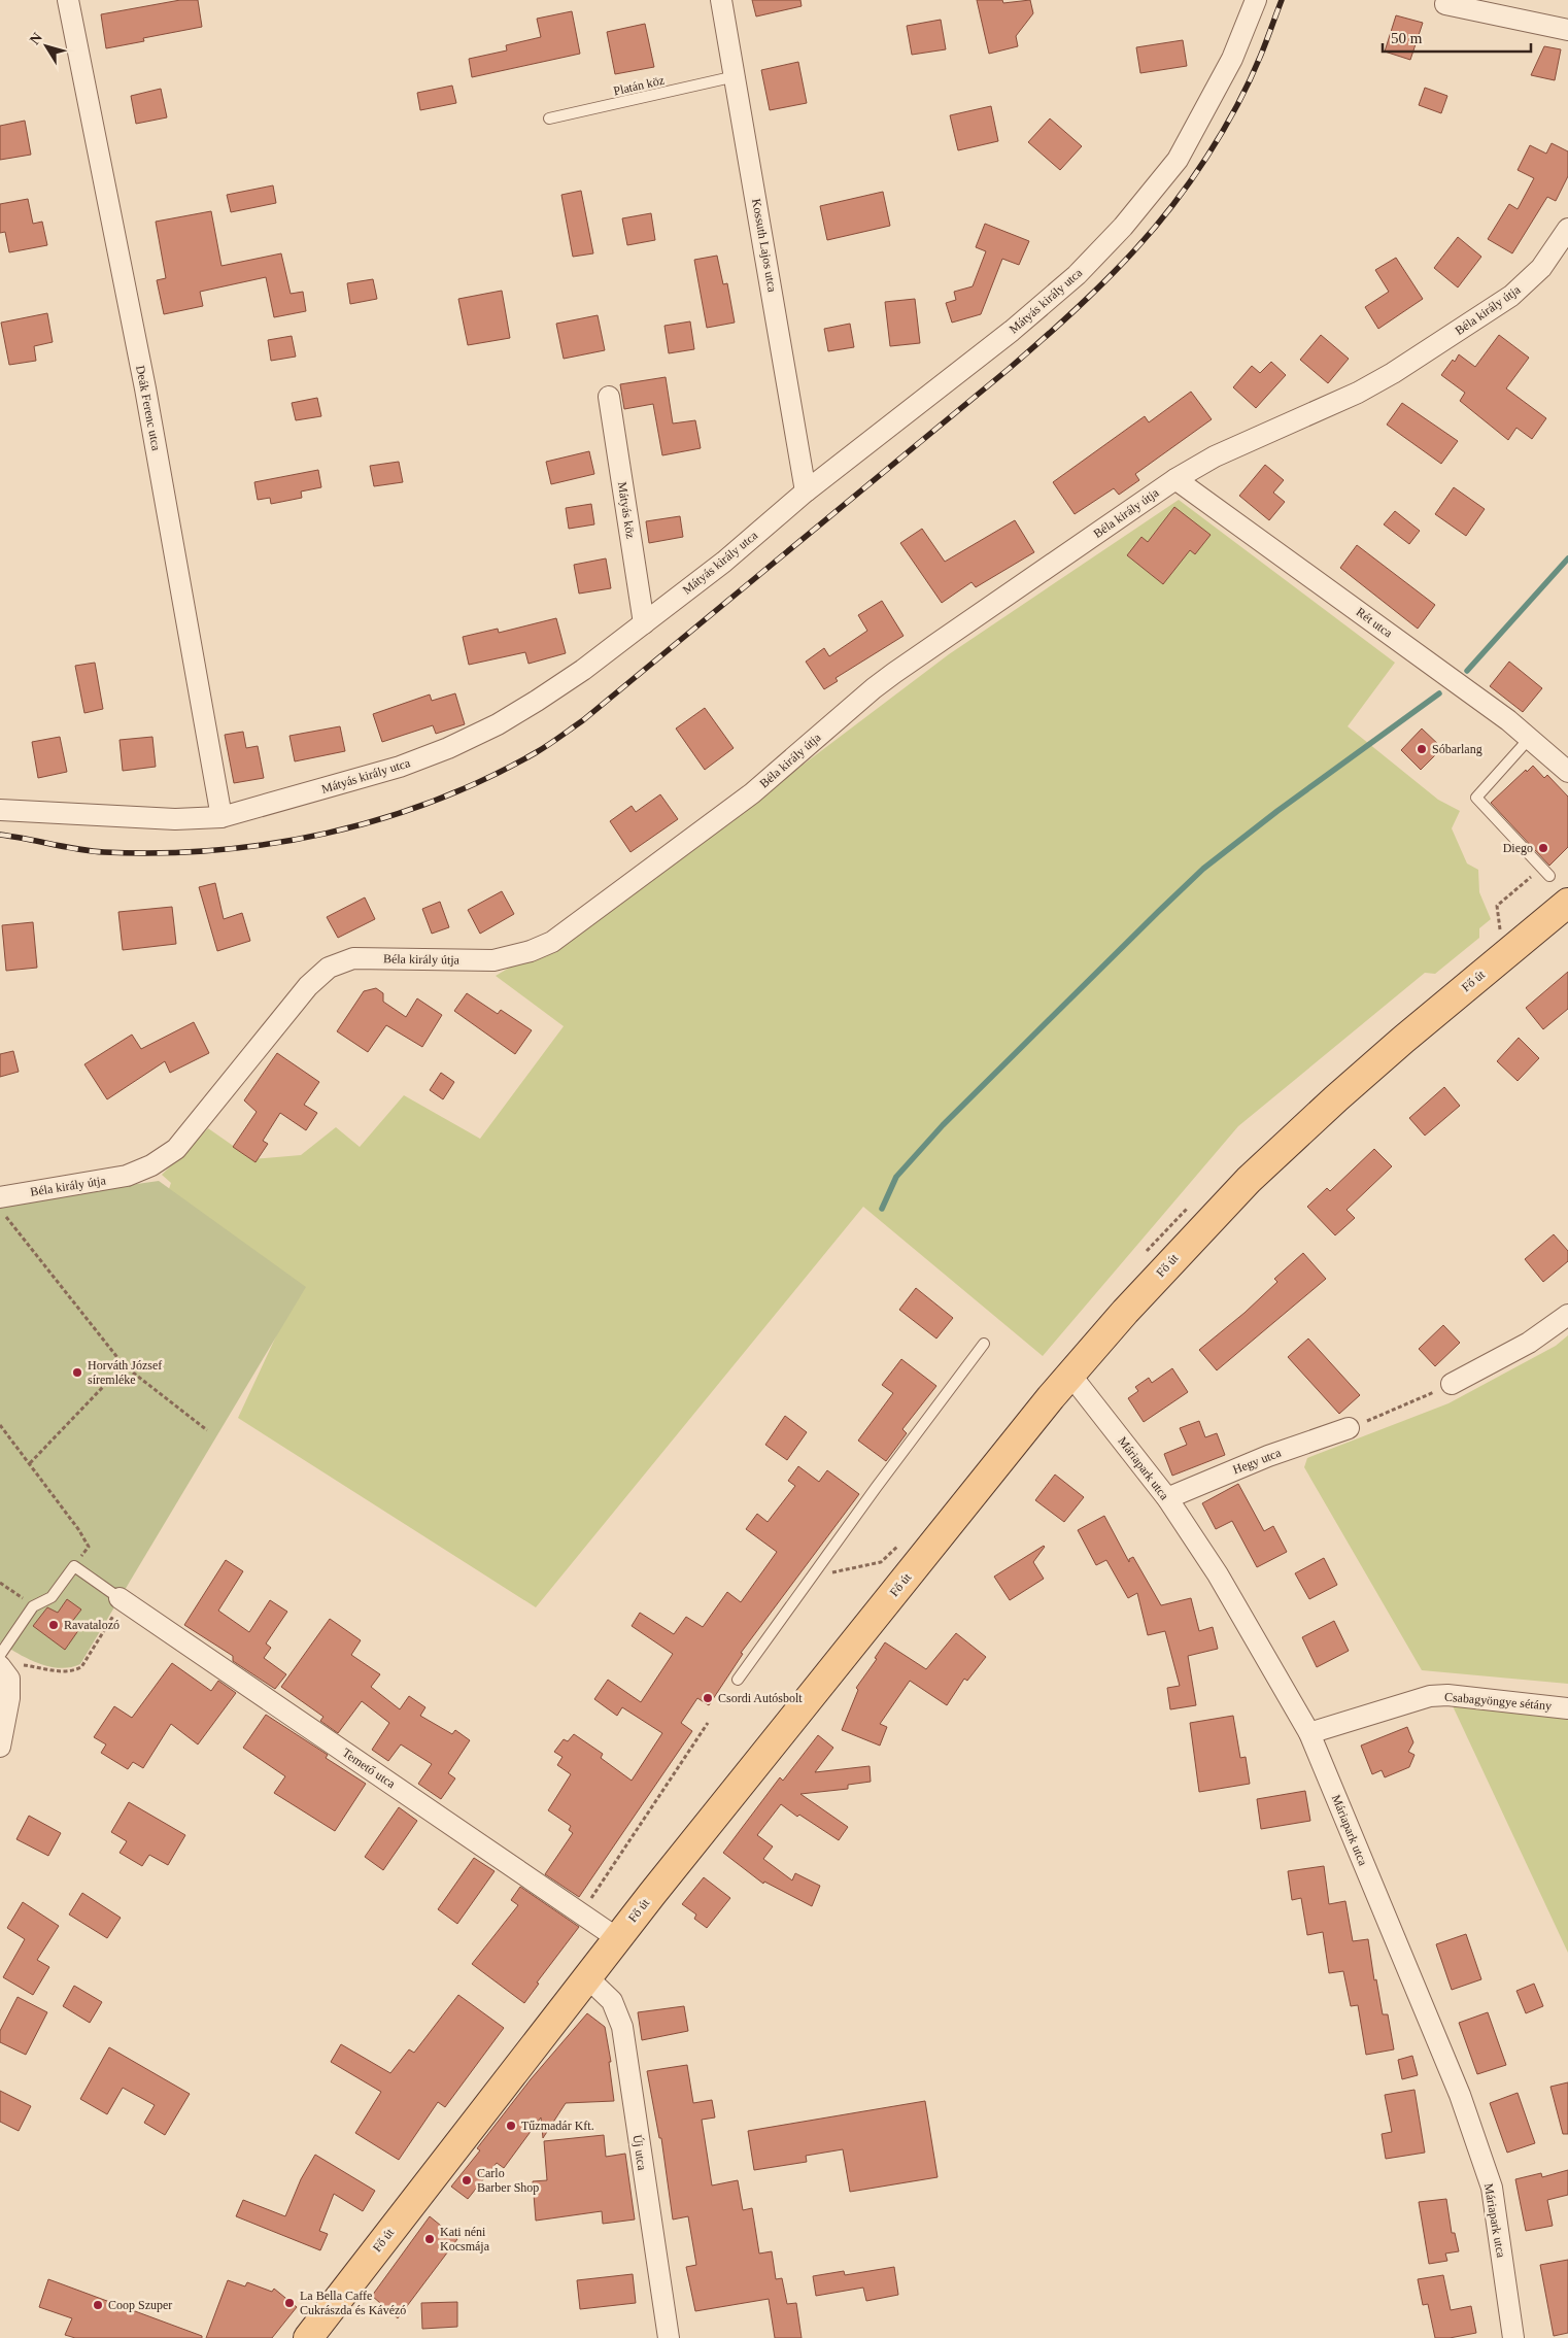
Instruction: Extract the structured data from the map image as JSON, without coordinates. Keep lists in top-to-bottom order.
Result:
{
  "streets": {
    "main road": ["Fő út"],
    "street": [
      "Kossuth Lajos utca",
      "Mátyás király utca",
      "Béla király útja",
      "Deák Ferenc utca",
      "Mátyás köz",
      "Rét utca",
      "Hegy utca",
      "Máriapark utca",
      "Csabagyöngye sétány",
      "Temető utca",
      "Új utca"
    ],
    "lane": ["Platán köz"]
  },
  "crossings": [
    ["Platán köz", "Kossuth Lajos utca"],
    ["Kossuth Lajos utca", "Mátyás király utca"],
    ["Mátyás király utca", "Deák Ferenc utca"],
    ["Mátyás király utca", "Mátyás köz"],
    ["Béla király útja", "Rét utca"],
    ["Fő út", "Máriapark utca"],
    ["Fő út", "Temető utca"],
    ["Fő út", "Új utca"],
    ["Hegy utca", "Máriapark utca"],
    ["Máriapark utca", "Csabagyöngye sétány"]
  ],
  "places": [
    "Sóbarlang",
    "Diego",
    "Horváth József síremléke",
    "Ravatalozó",
    "Csordi Autósbolt",
    "Tűzmadár Kft.",
    "Carlo Barber Shop",
    "Kati néni Kocsmája",
    "La Bella Caffe Cukrászda és Kávézó",
    "Coop Szuper"
  ],
  "scale_bar": "50 m",
  "north": "top left"
}
